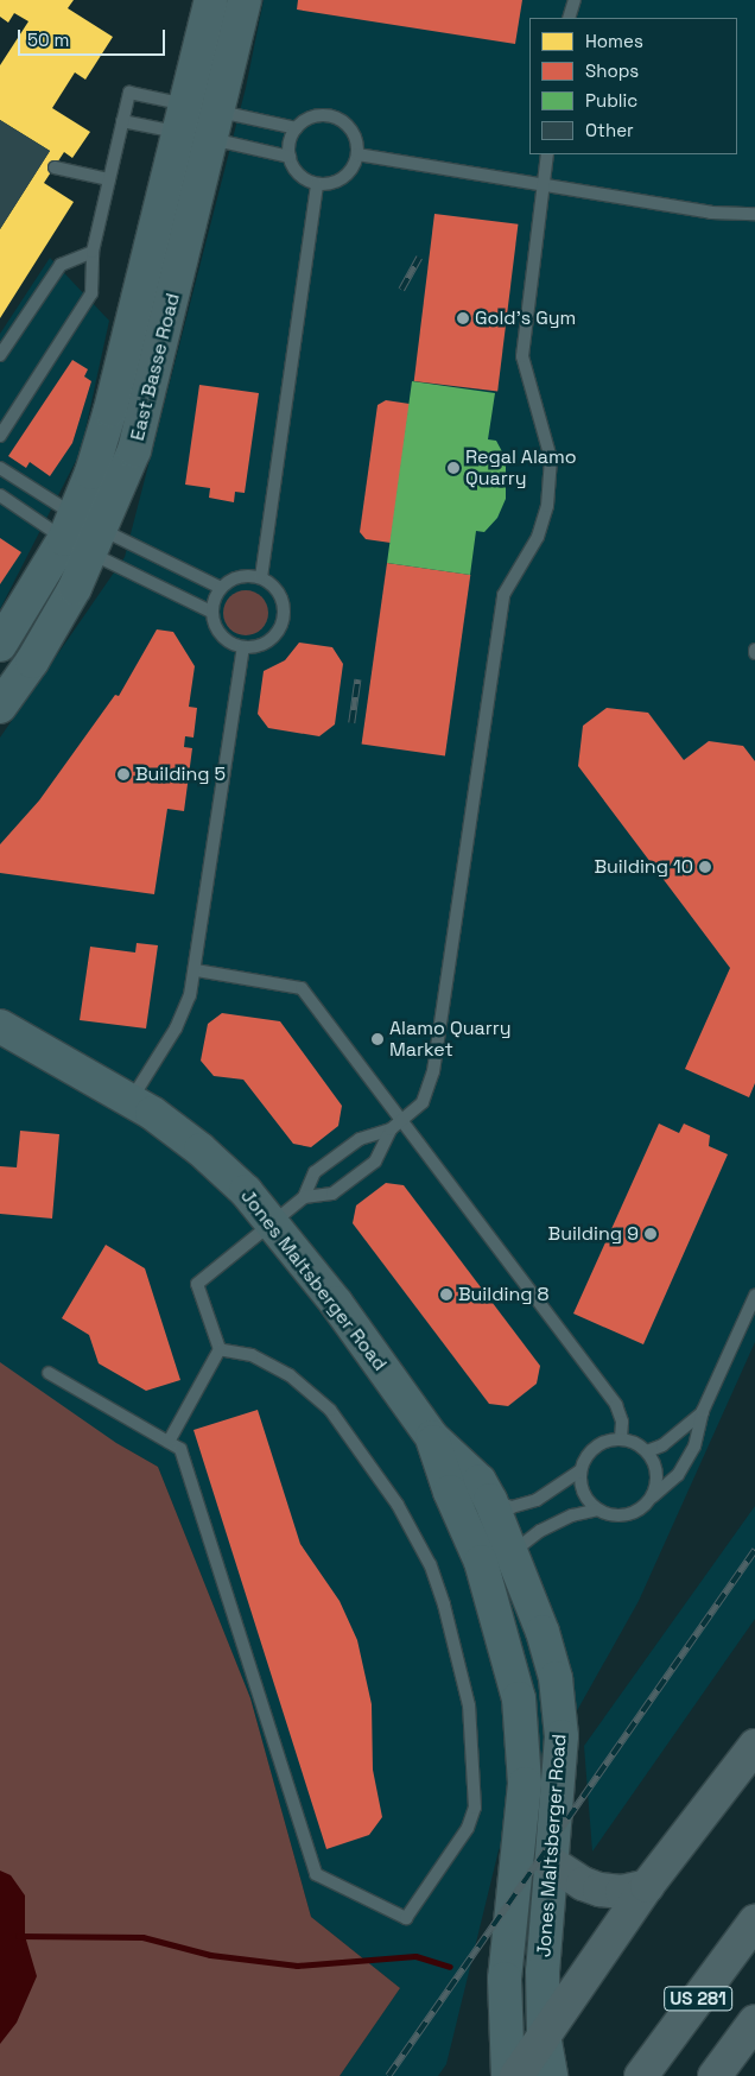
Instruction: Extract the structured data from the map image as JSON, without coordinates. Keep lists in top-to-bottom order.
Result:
{
  "streets": {
    "highway": ["US 281"],
    "main road": ["East Basse Road", "Jones Maltsberger Road"]
  },
  "places": [
    "Gold's Gym",
    "Regal Alamo Quarry",
    "Building 5",
    "Building 10",
    "Alamo Quarry Market",
    "Building 9",
    "Building 8"
  ],
  "legend": [
    "Homes",
    "Shops",
    "Public",
    "Other"
  ],
  "scale_bar": "50 m"
}
